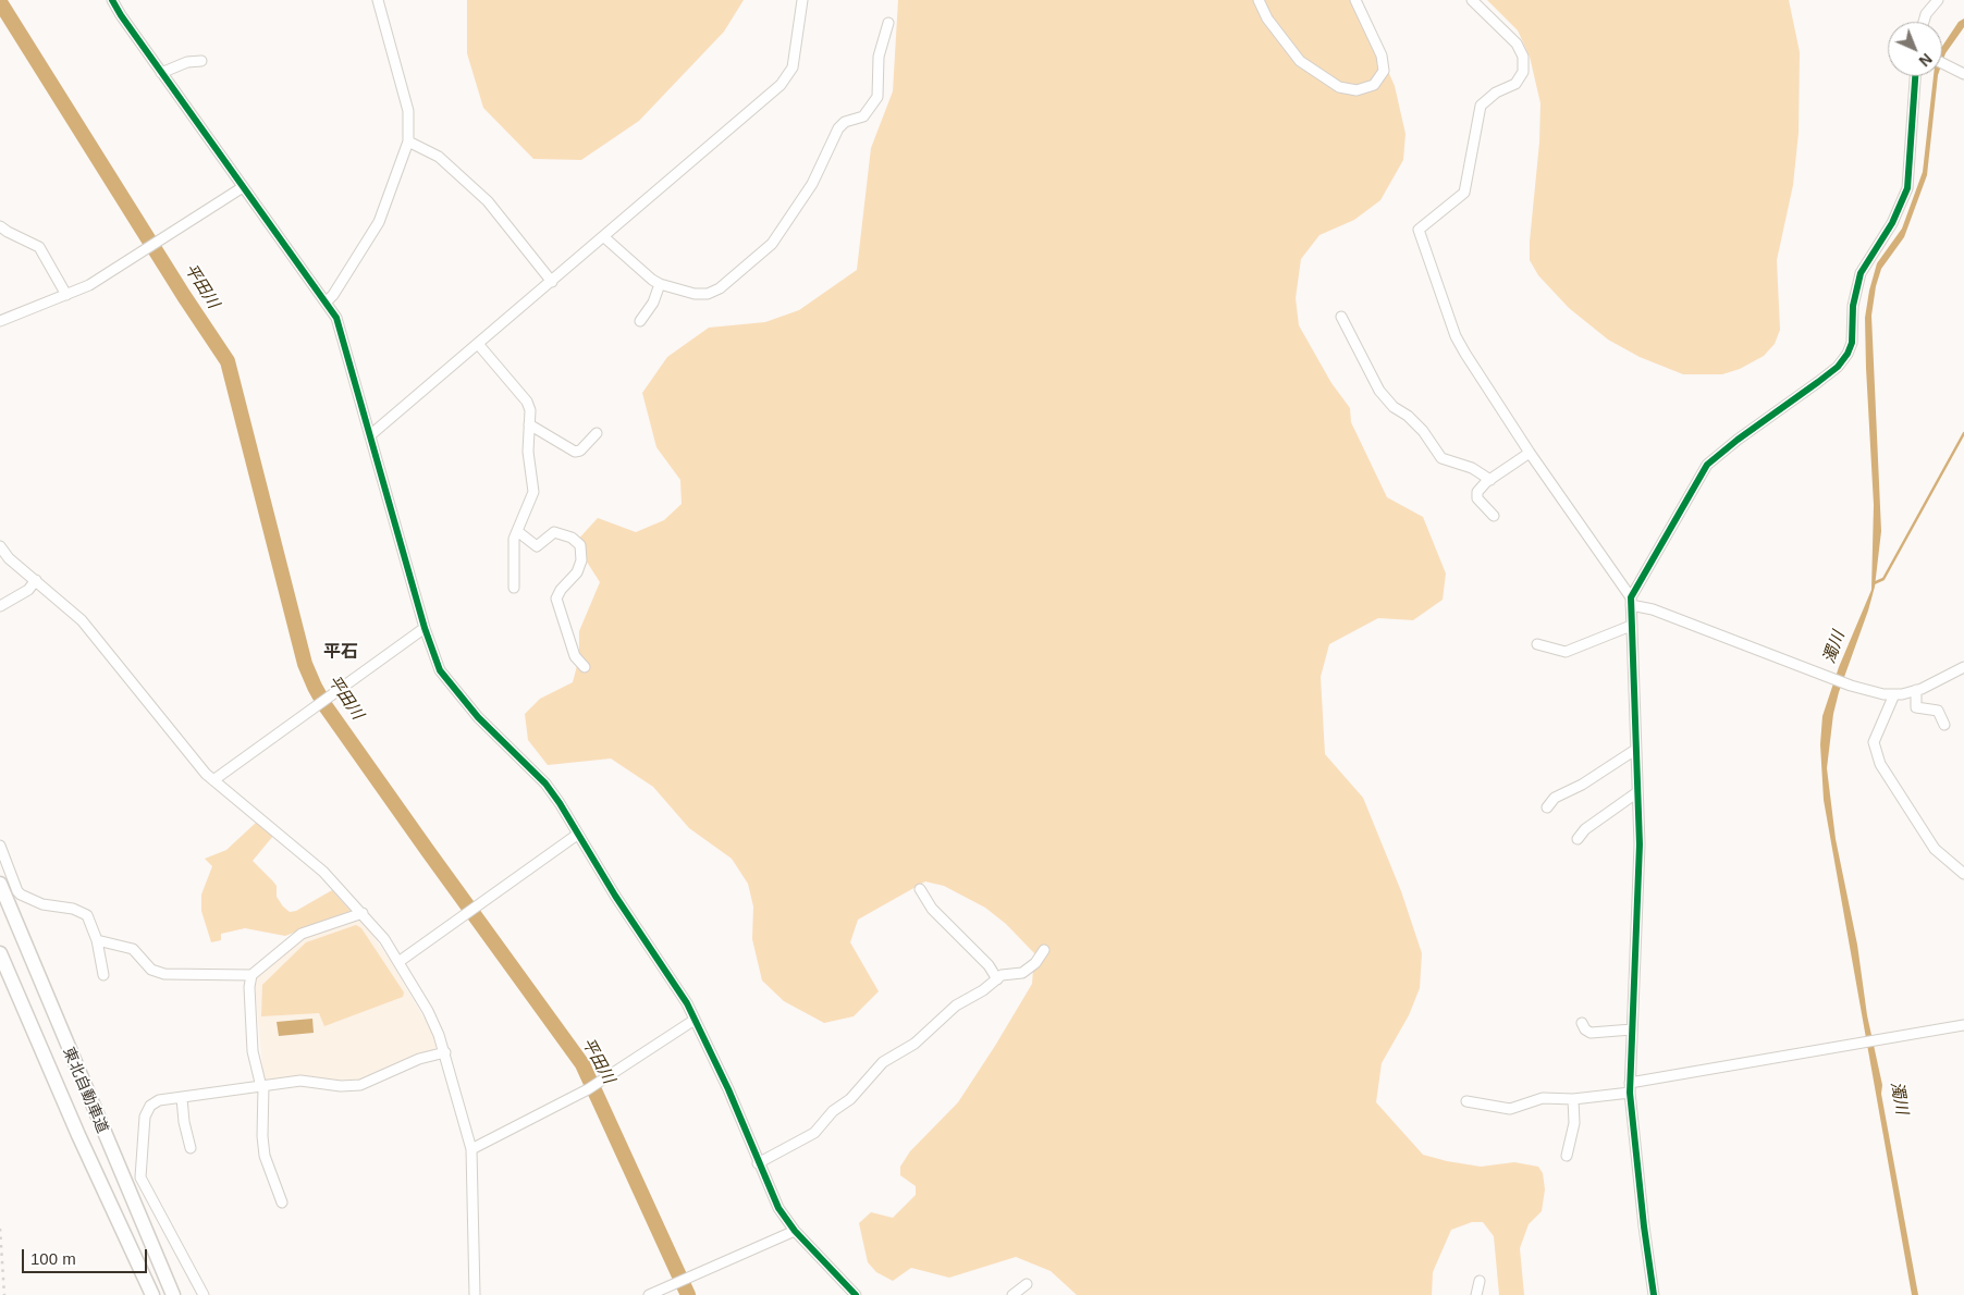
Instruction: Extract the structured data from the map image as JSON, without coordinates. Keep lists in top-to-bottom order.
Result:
{
  "streets": {
    "highway": ["東北自動車道"]
  },
  "districts": ["平石"],
  "water": ["平田川", "濁川"],
  "scale_bar": "100 m",
  "north": "bottom right"
}
